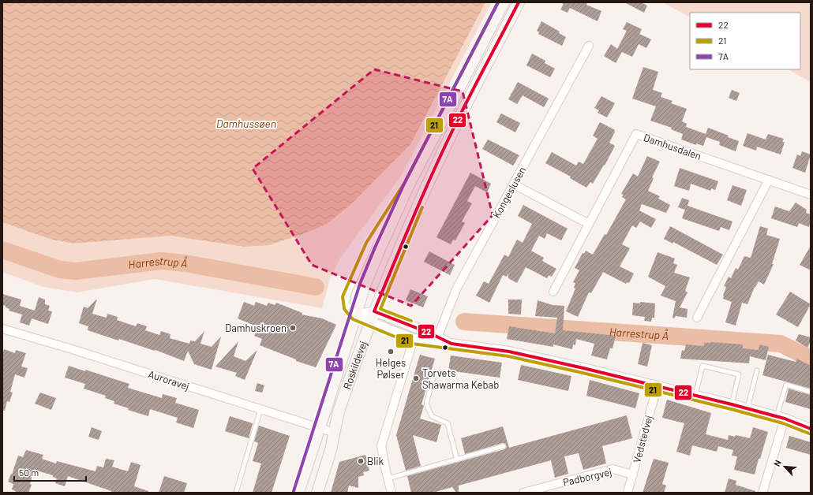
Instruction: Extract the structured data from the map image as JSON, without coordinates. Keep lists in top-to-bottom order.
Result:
{
  "streets": {
    "main road": ["Roskildevej"],
    "street": [
      "Damhusdalen",
      "Kongeslusen",
      "Auroravej",
      "Vedstedvej",
      "Padborgvej"
    ]
  },
  "crossings": [
    ["Roskildevej", "Auroravej"],
    ["Vedstedvej", "Padborgvej"]
  ],
  "water": ["Damhussøen", "Harrestrup Å"],
  "places": [
    "Damhuskroen",
    "Helges Pølser",
    "Torvets Shawarma Kebab",
    "Blik"
  ],
  "lines": ["transit line 22", "transit line 21", "transit line 7A"],
  "legend": ["22", "21", "7A"],
  "scale_bar": "50 m",
  "north": "top left"
}
